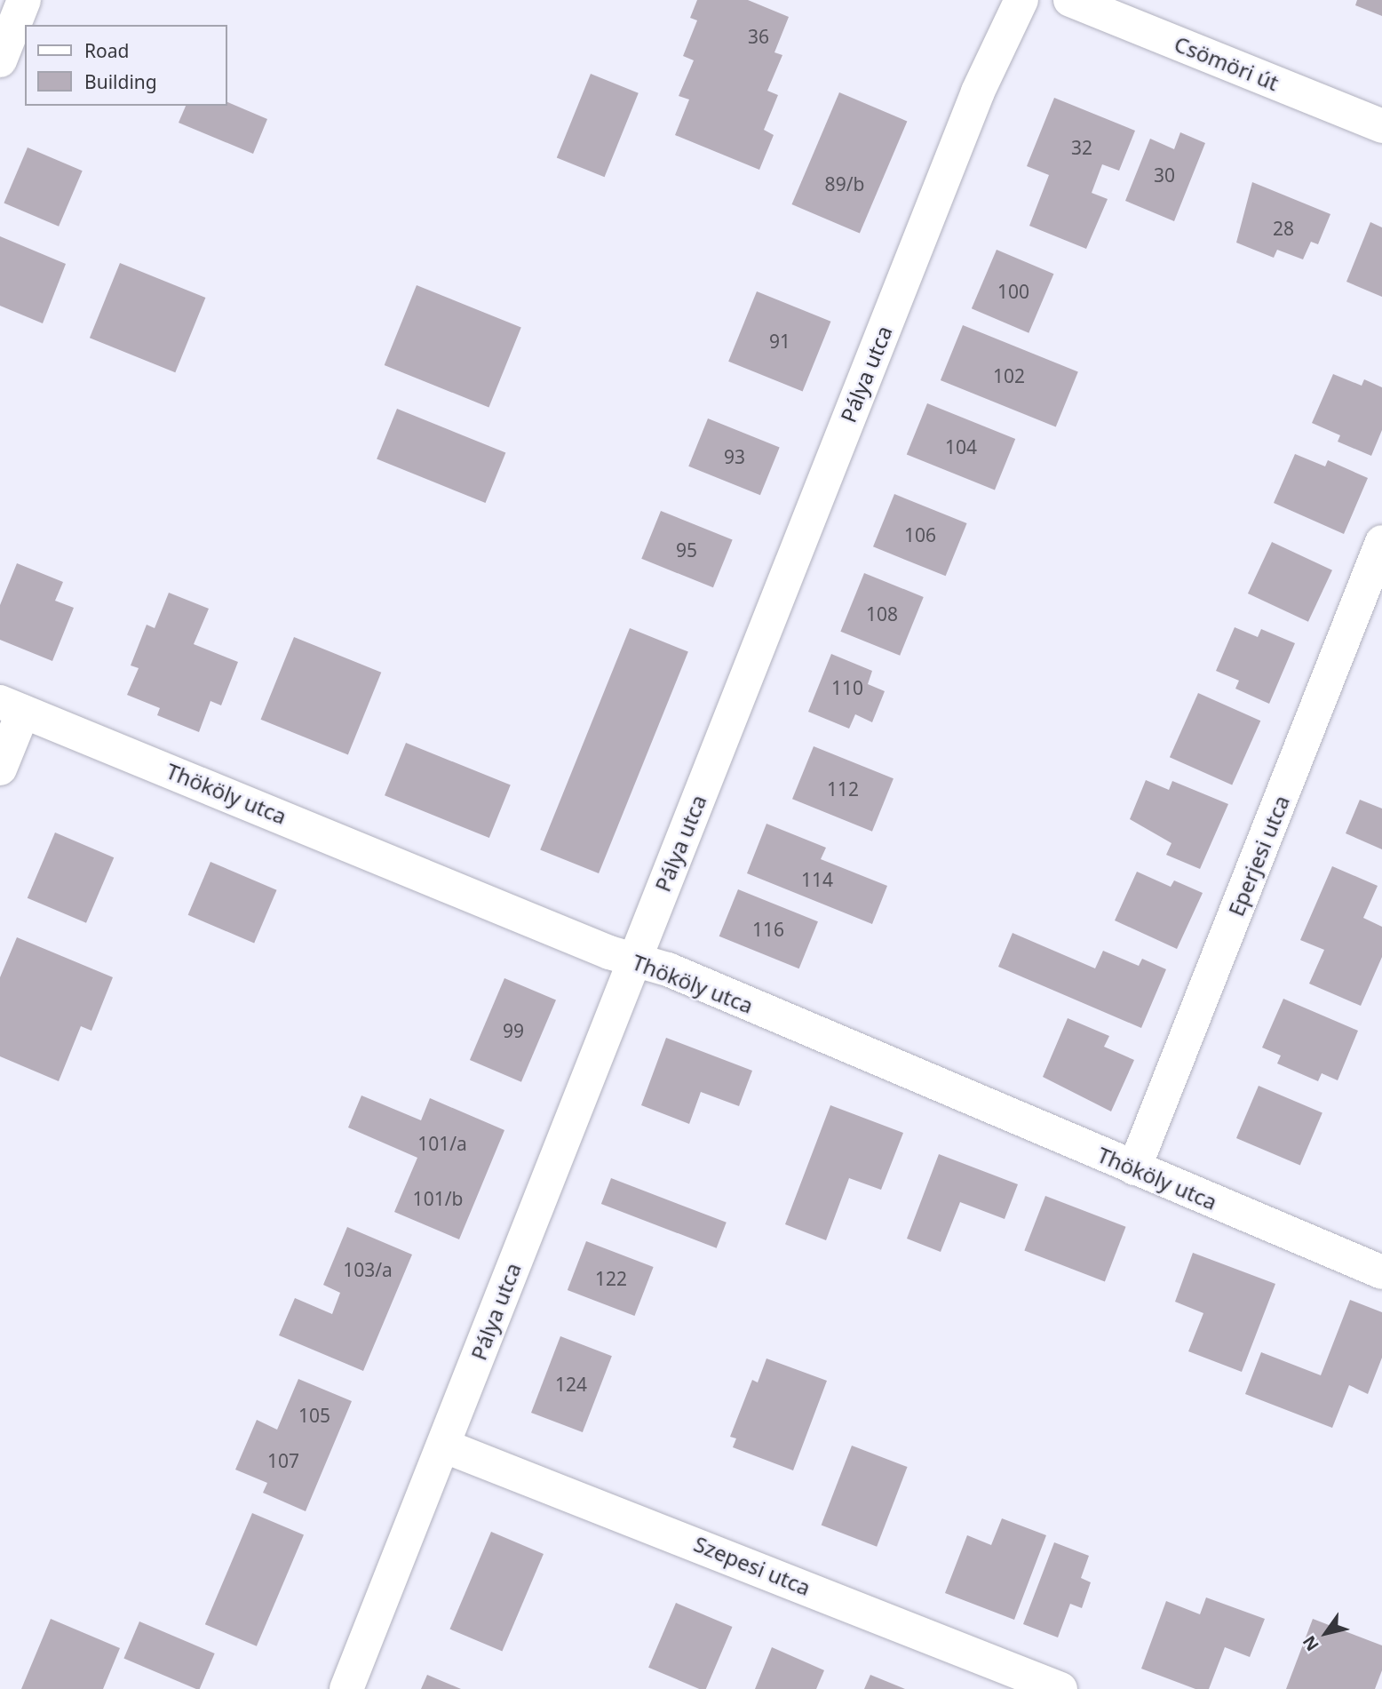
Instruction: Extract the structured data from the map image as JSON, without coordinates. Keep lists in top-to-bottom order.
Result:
{
  "streets": {
    "street": [
      "Csömöri út",
      "Pálya utca",
      "Thököly utca",
      "Eperjesi utca",
      "Szepesi utca"
    ]
  },
  "crossings": [
    ["Pálya utca", "Thököly utca"],
    ["Pálya utca", "Szepesi utca"],
    ["Thököly utca", "Eperjesi utca"]
  ],
  "house_numbers": [
    "36",
    "32",
    "30",
    "89/b",
    "28",
    "100",
    "91",
    "102",
    "104",
    "93",
    "106",
    "95",
    "108",
    "110",
    "112",
    "114",
    "116",
    "99",
    "101/a",
    "101/b",
    "103/a",
    "122",
    "124",
    "105",
    "107"
  ],
  "legend": ["Road", "Building"],
  "north": "bottom left"
}
